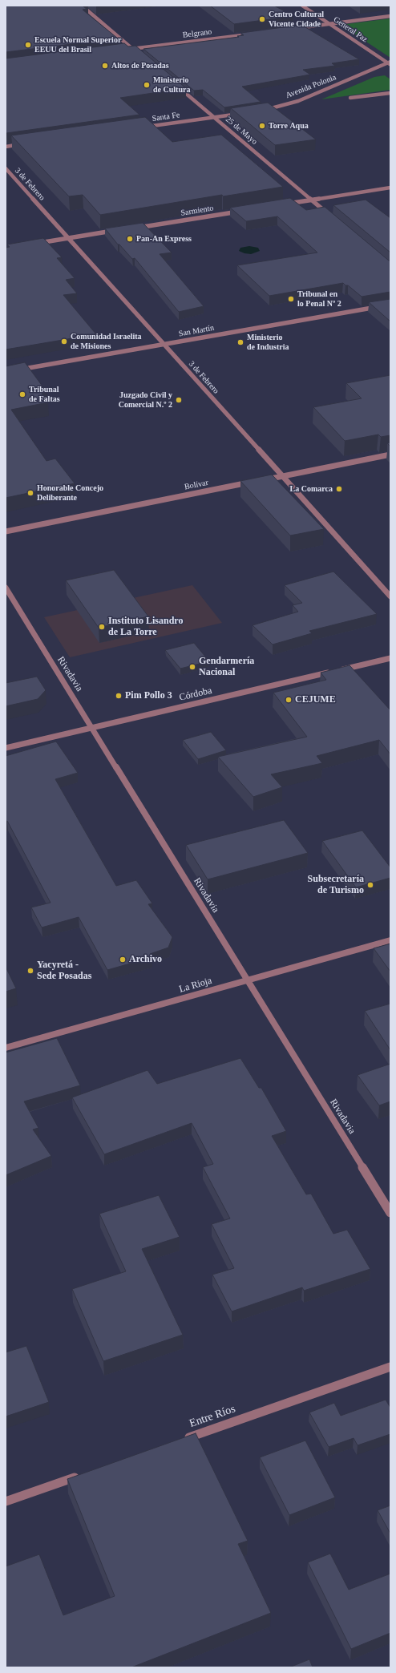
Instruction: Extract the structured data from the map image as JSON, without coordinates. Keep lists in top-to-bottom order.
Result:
{
  "streets": {
    "street": [
      "General Paz",
      "Belgrano",
      "Avenida Polonia",
      "Santa Fe",
      "25 de Mayo",
      "3 de Febrero",
      "Sarmiento",
      "San Martín",
      "Bolívar",
      "Rivadavia",
      "Córdoba",
      "La Rioja",
      "Entre Ríos"
    ]
  },
  "crossings": [
    ["General Paz", "Avenida Polonia"],
    ["Santa Fe", "25 de Mayo"],
    ["3 de Febrero", "San Martín"],
    ["Rivadavia", "Córdoba"],
    ["Rivadavia", "La Rioja"]
  ],
  "places": [
    "Centro Cultural Vicente Cidade",
    "Escuela Normal Superior EEUU del Brasil",
    "Altos de Posadas",
    "Ministerio de Cultura",
    "Torre Aqua",
    "Pan-An Express",
    "Tribunal en lo Penal Nº 2",
    "Comunidad Israelita de Misiones",
    "Ministerio de Industria",
    "Tribunal de Faltas",
    "Juzgado Civil y Comercial N.º 2",
    "La Comarca",
    "Honorable Concejo Deliberante",
    "Instituto Lisandro de La Torre",
    "Gendarmería Nacional",
    "Pim Pollo 3",
    "CEJUME",
    "Subsecretaría de Turismo",
    "Archivo",
    "Yacyretá - Sede Posadas"
  ]
}
